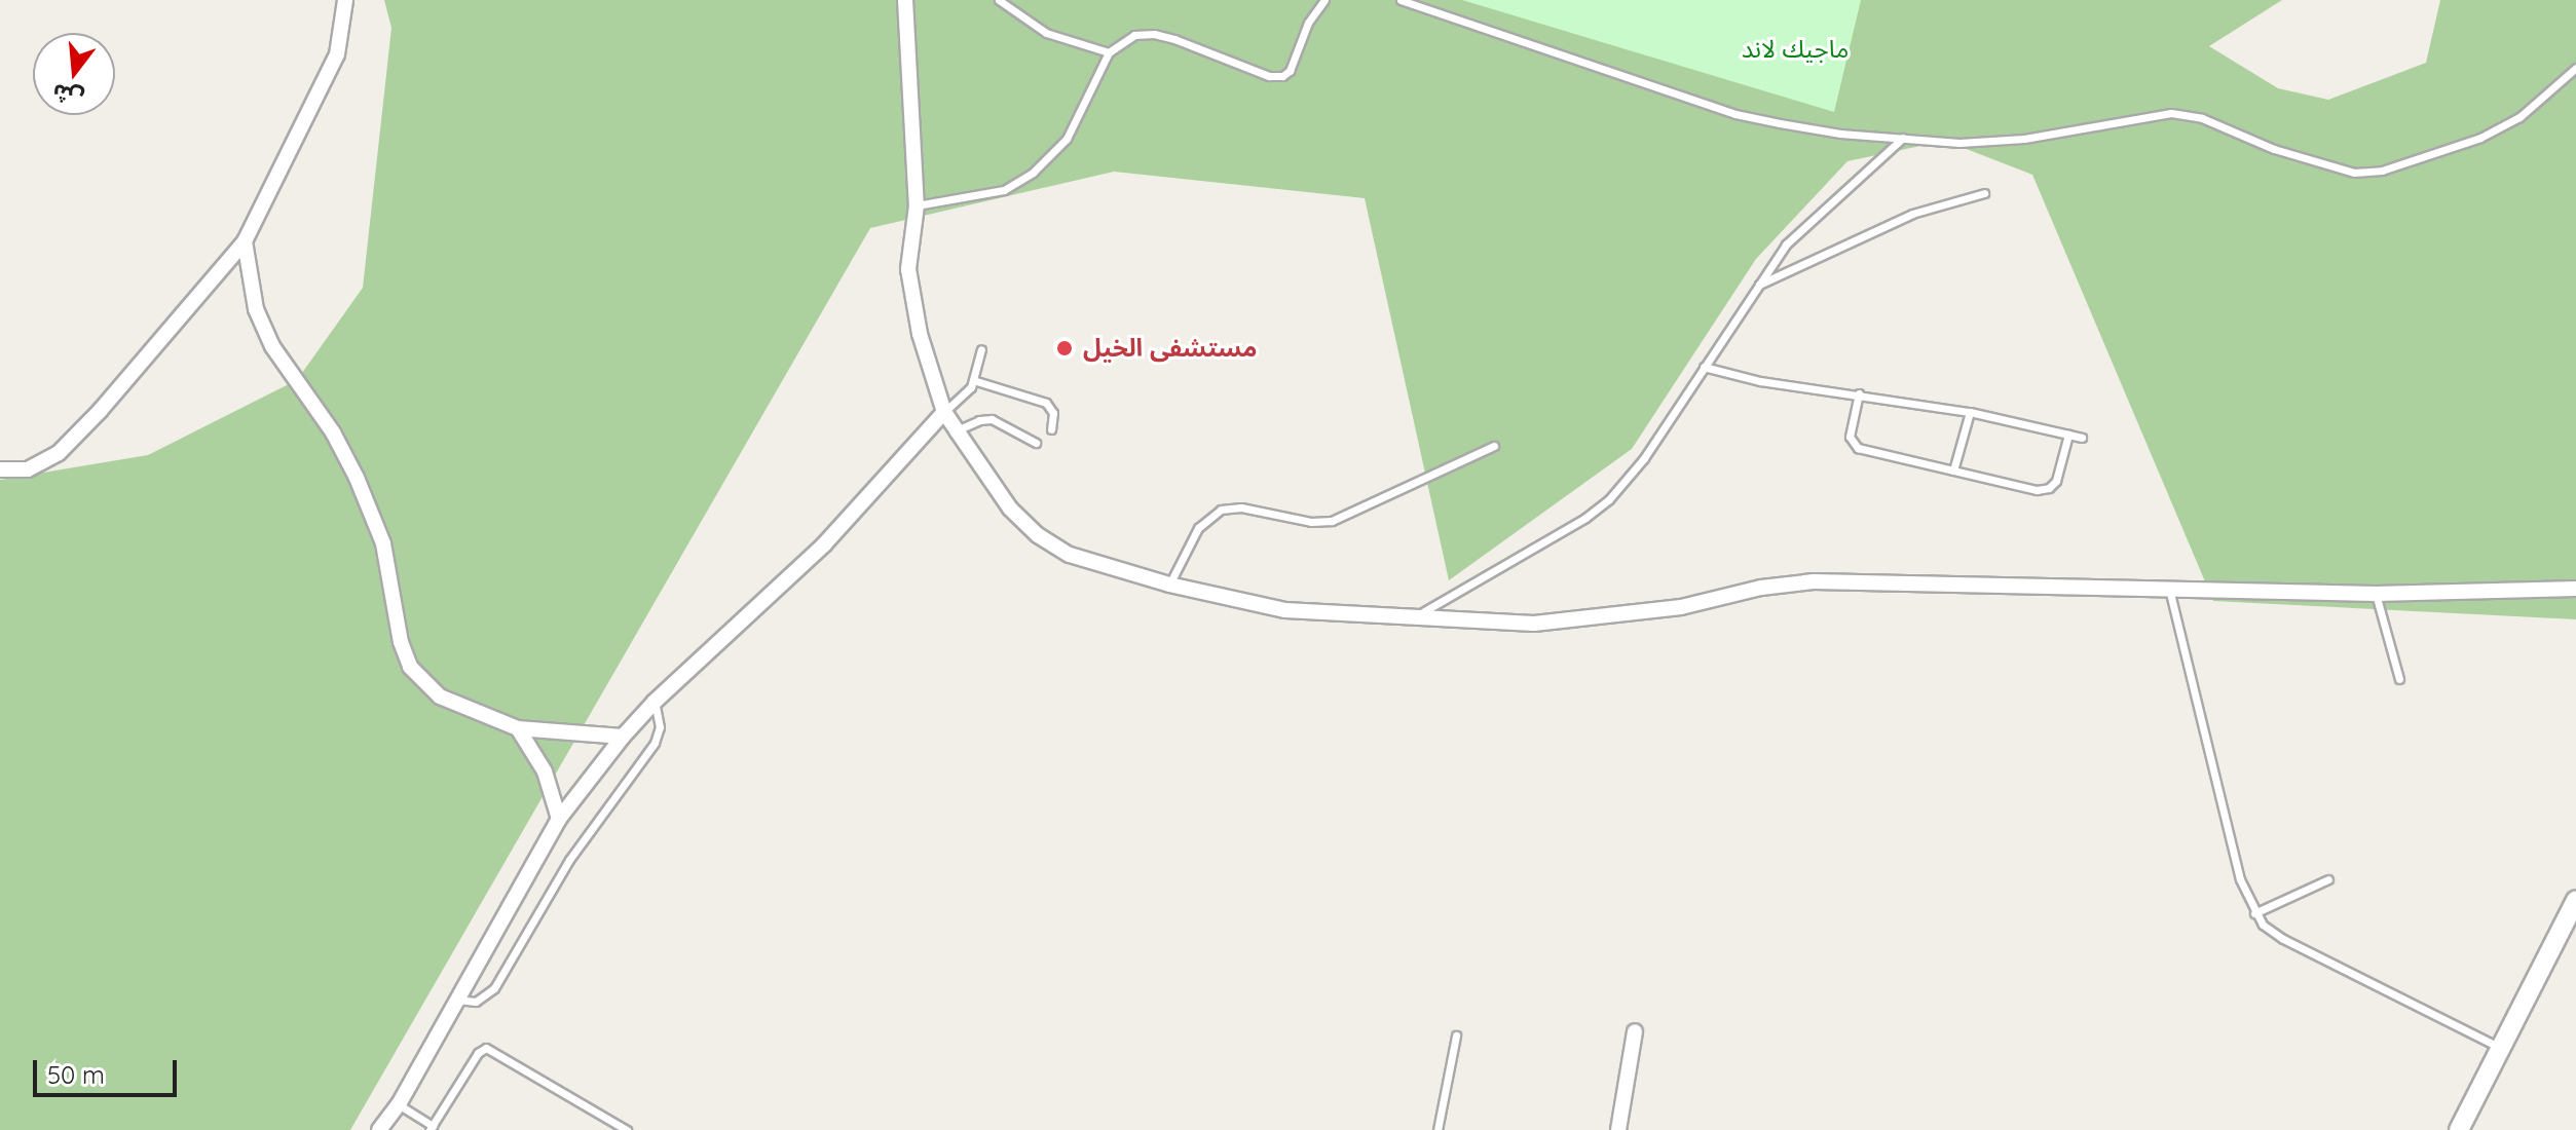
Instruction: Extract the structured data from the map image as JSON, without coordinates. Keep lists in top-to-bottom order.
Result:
{
  "parks": ["ماجيك لاند"],
  "places": ["مستشفى الخيل"],
  "scale_bar": "50 m",
  "north": "bottom"
}
